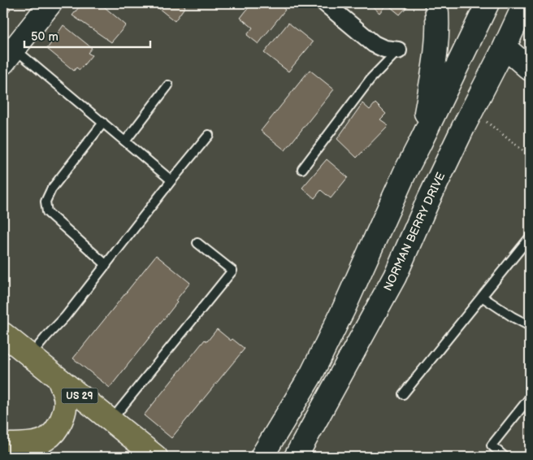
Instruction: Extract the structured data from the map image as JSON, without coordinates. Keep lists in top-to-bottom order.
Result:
{
  "streets": {
    "main road": ["NORMAN BERRY DRIVE", "US 29"]
  },
  "scale_bar": "50 m"
}
